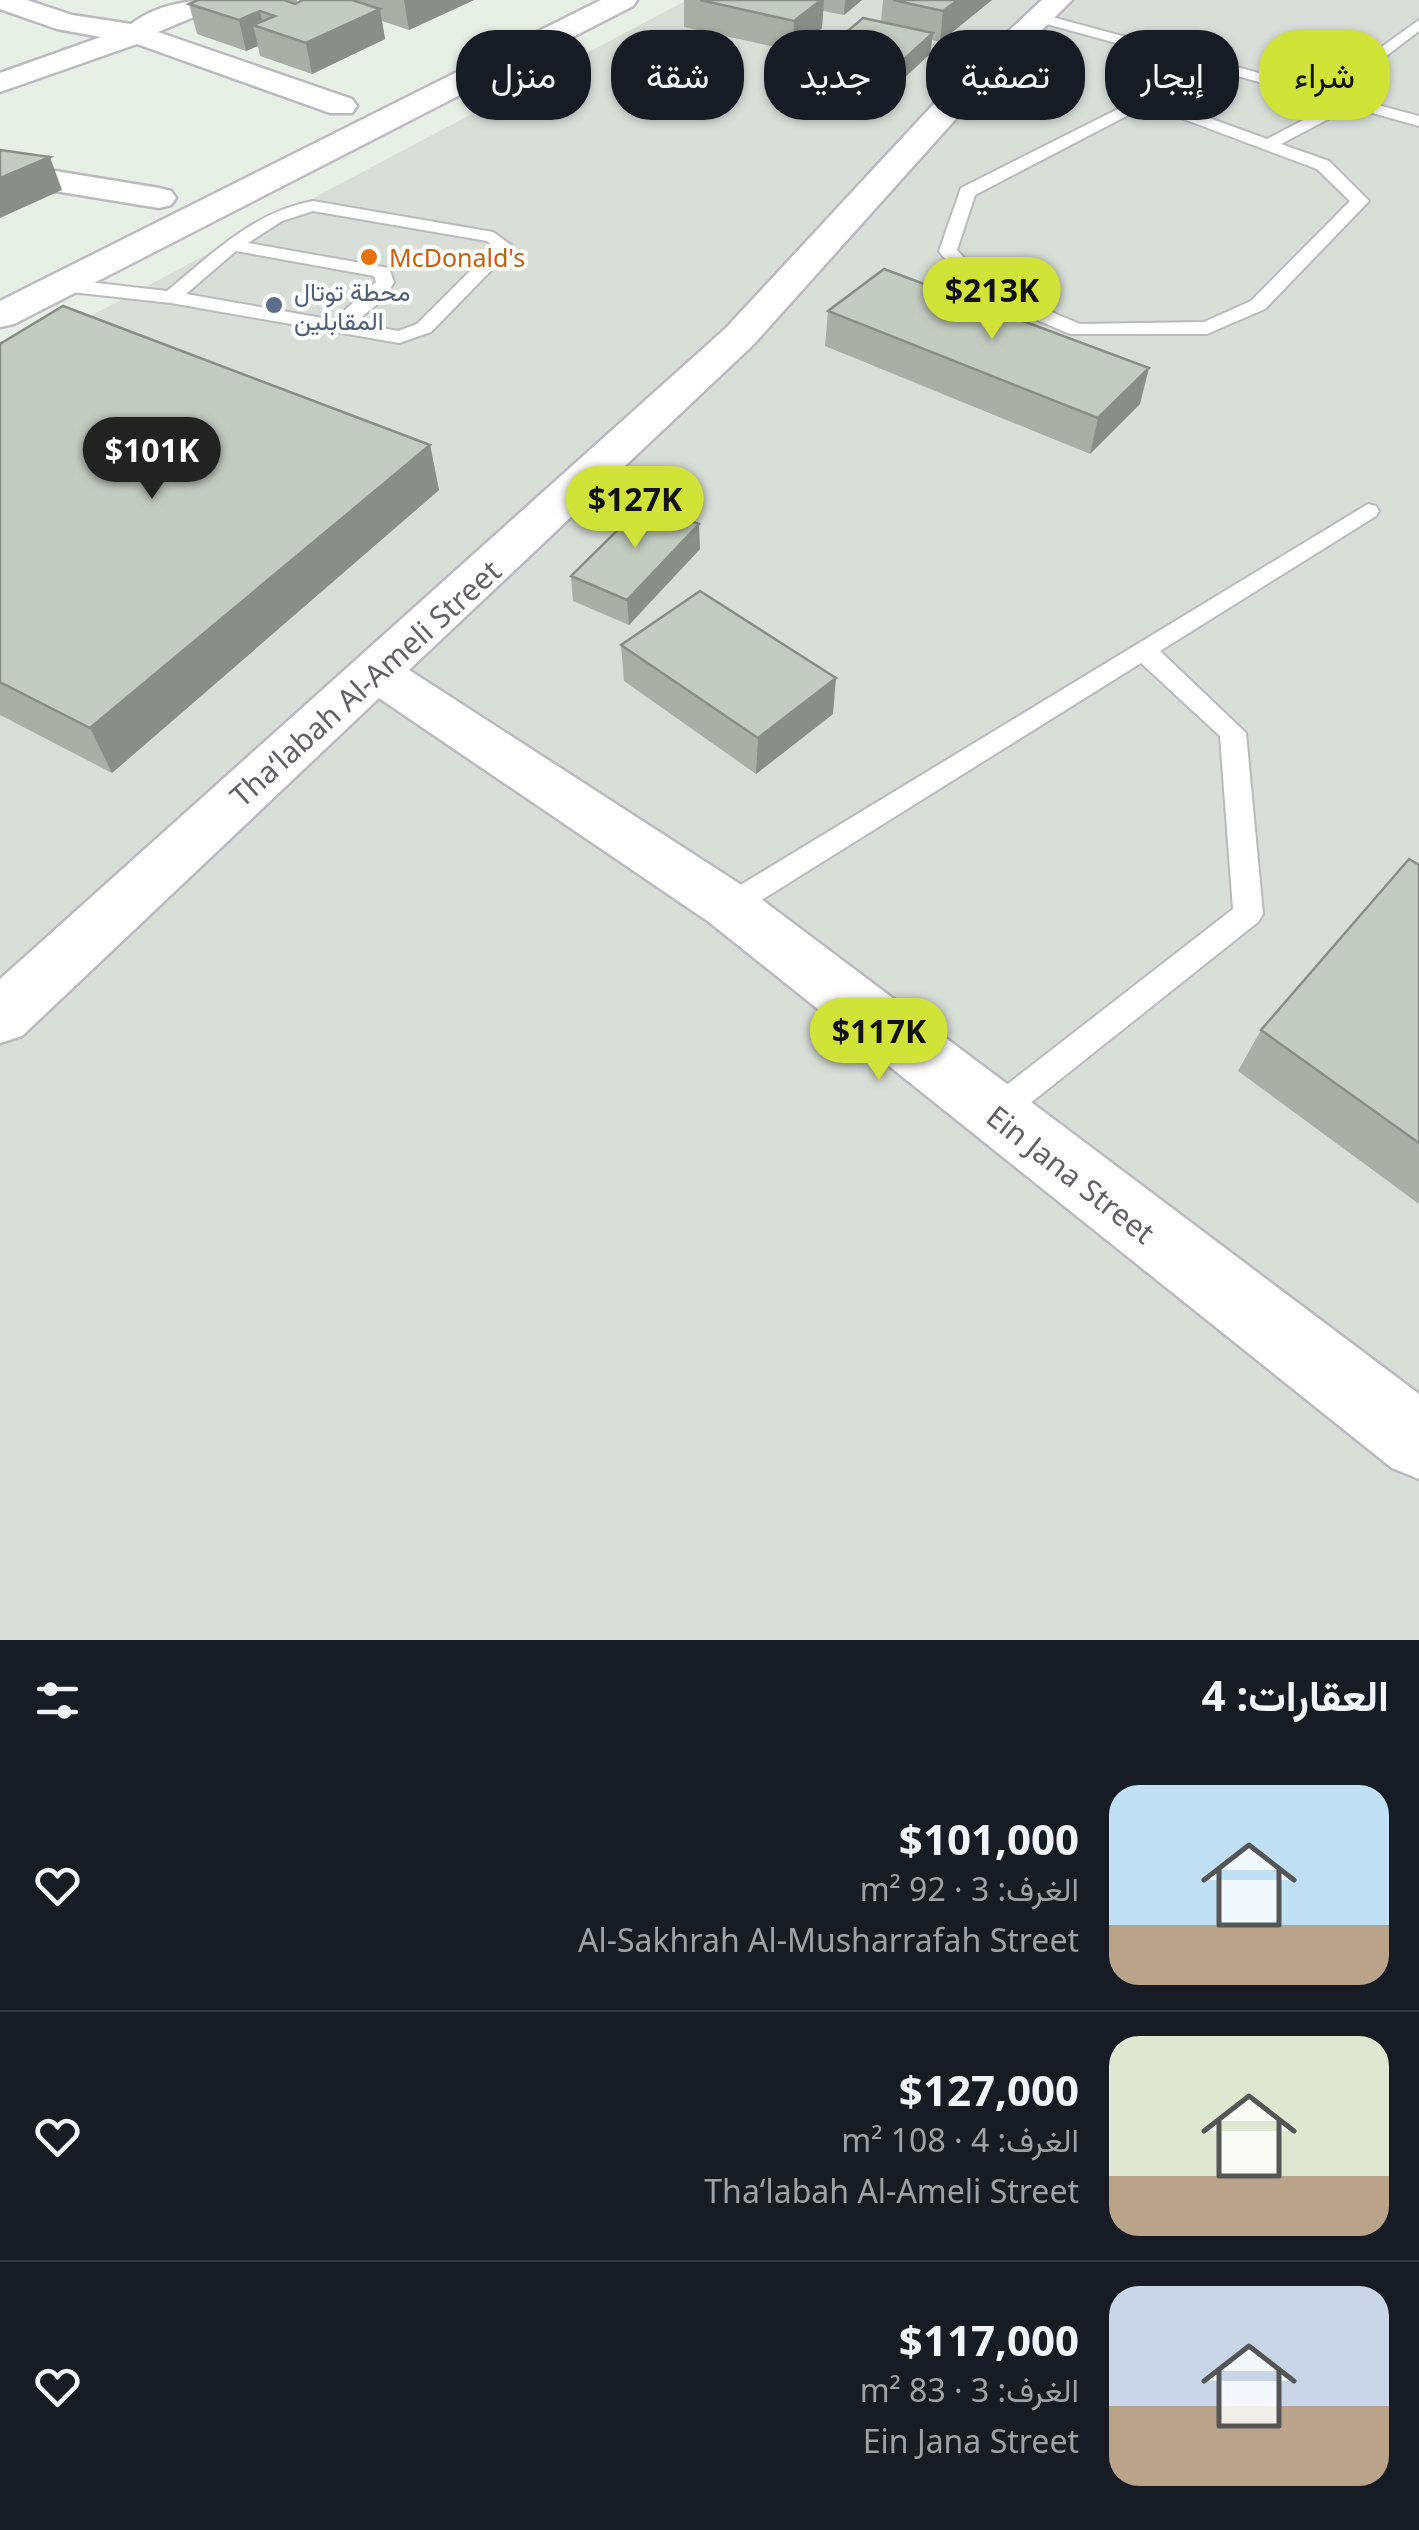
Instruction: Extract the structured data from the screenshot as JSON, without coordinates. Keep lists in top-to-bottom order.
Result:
{
  "streets": {
    "street": ["Tha‘labah Al-Ameli Street", "Ein Jana Street"]
  },
  "crossings": [
    ["Tha‘labah Al-Ameli Street", "Ein Jana Street"]
  ],
  "places": ["McDonald's", "محطة توتال المقابلين"],
  "page": {
    "chip": [
      "شراء",
      "إيجار",
      "تصفية",
      "جديد",
      "شقة",
      "منزل"
    ],
    "price": [
      "$213K",
      "$101K",
      "$127K",
      "$117K"
    ],
    "heading": "العقارات: 4",
    "list": [
      {
        "name": "$101,000",
        "note": "الغرف: 3 · 92 m² · Al-Sakhrah Al-Musharrafah Street"
      },
      {
        "name": "$127,000",
        "note": "الغرف: 4 · 108 m² · Tha‘labah Al-Ameli Street"
      },
      {
        "name": "$117,000",
        "note": "الغرف: 3 · 83 m² · Ein Jana Street"
      }
    ]
  }
}
